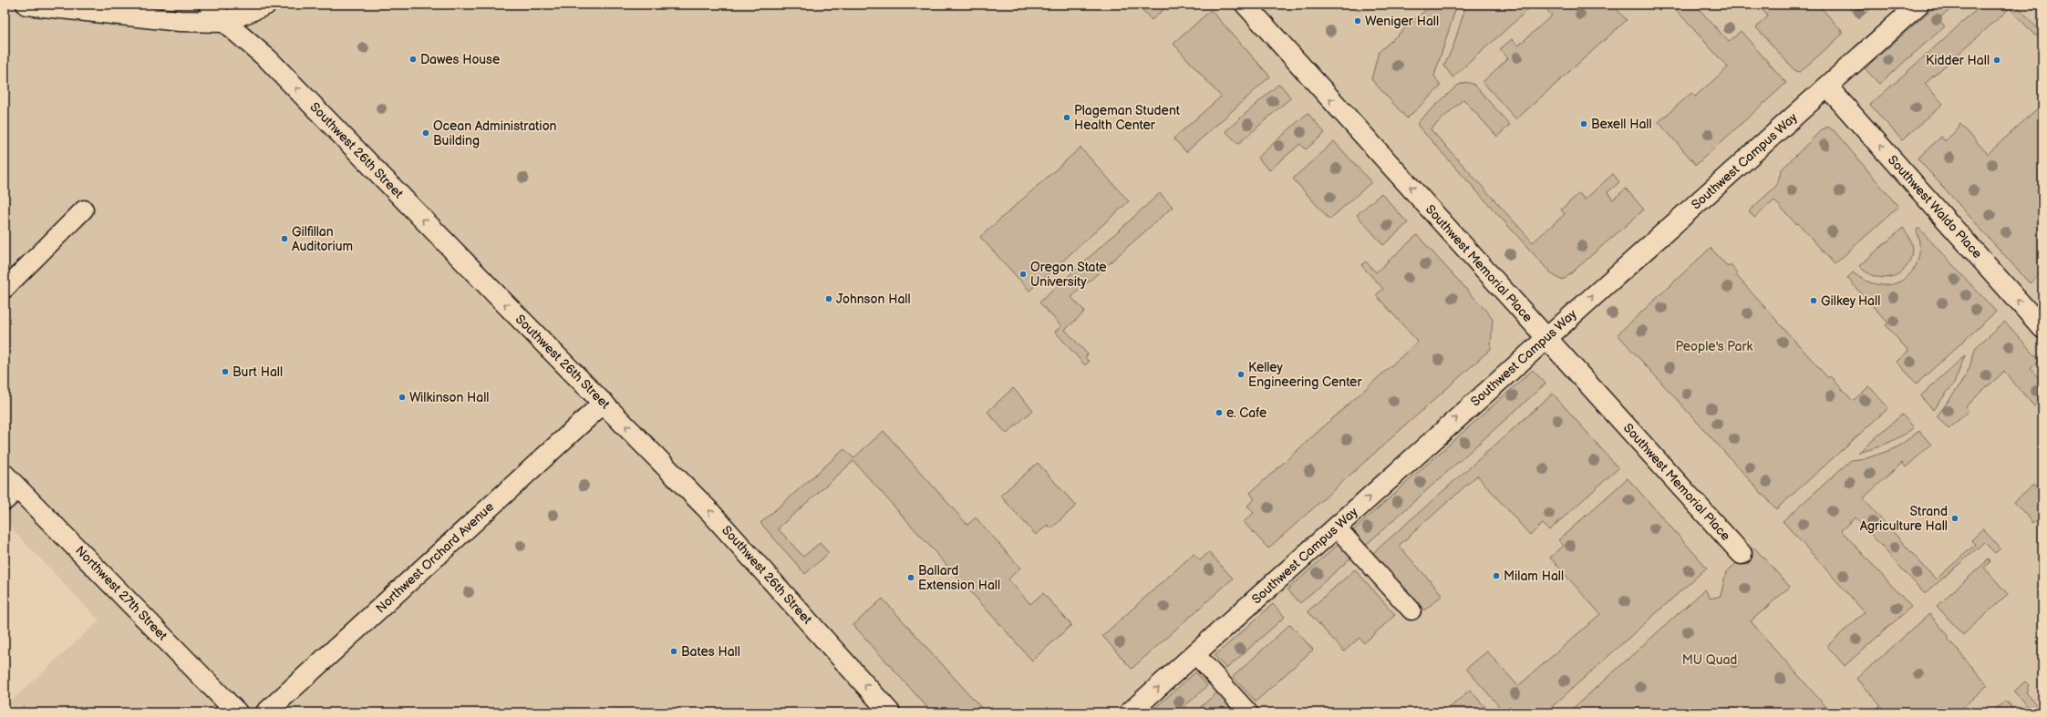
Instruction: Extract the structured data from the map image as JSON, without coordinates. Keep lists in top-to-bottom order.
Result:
{
  "streets": {
    "street": [
      "Southwest 26th Street",
      "Southwest Campus Way",
      "Southwest Waldo Place",
      "Southwest Memorial Place",
      "Northwest Orchard Avenue",
      "Northwest 27th Street"
    ]
  },
  "crossings": [
    ["Southwest 26th Street", "Northwest Orchard Avenue"],
    ["Southwest Campus Way", "Southwest Waldo Place"],
    ["Southwest Campus Way", "Southwest Memorial Place"]
  ],
  "one_way": [
    "Southwest 26th Street",
    "Southwest Campus Way",
    "Southwest Waldo Place",
    "Southwest Memorial Place"
  ],
  "parks": ["People's Park", "MU Quad"],
  "places": [
    "Weniger Hall",
    "Dawes House",
    "Kidder Hall",
    "Plageman Student Health Center",
    "Bexell Hall",
    "Ocean Administration Building",
    "Gilfillan Auditorium",
    "Oregon State University",
    "Johnson Hall",
    "Gilkey Hall",
    "Burt Hall",
    "Kelley Engineering Center",
    "Wilkinson Hall",
    "e. Cafe",
    "Strand Agriculture Hall",
    "Milam Hall",
    "Ballard Extension Hall",
    "Bates Hall"
  ]
}
